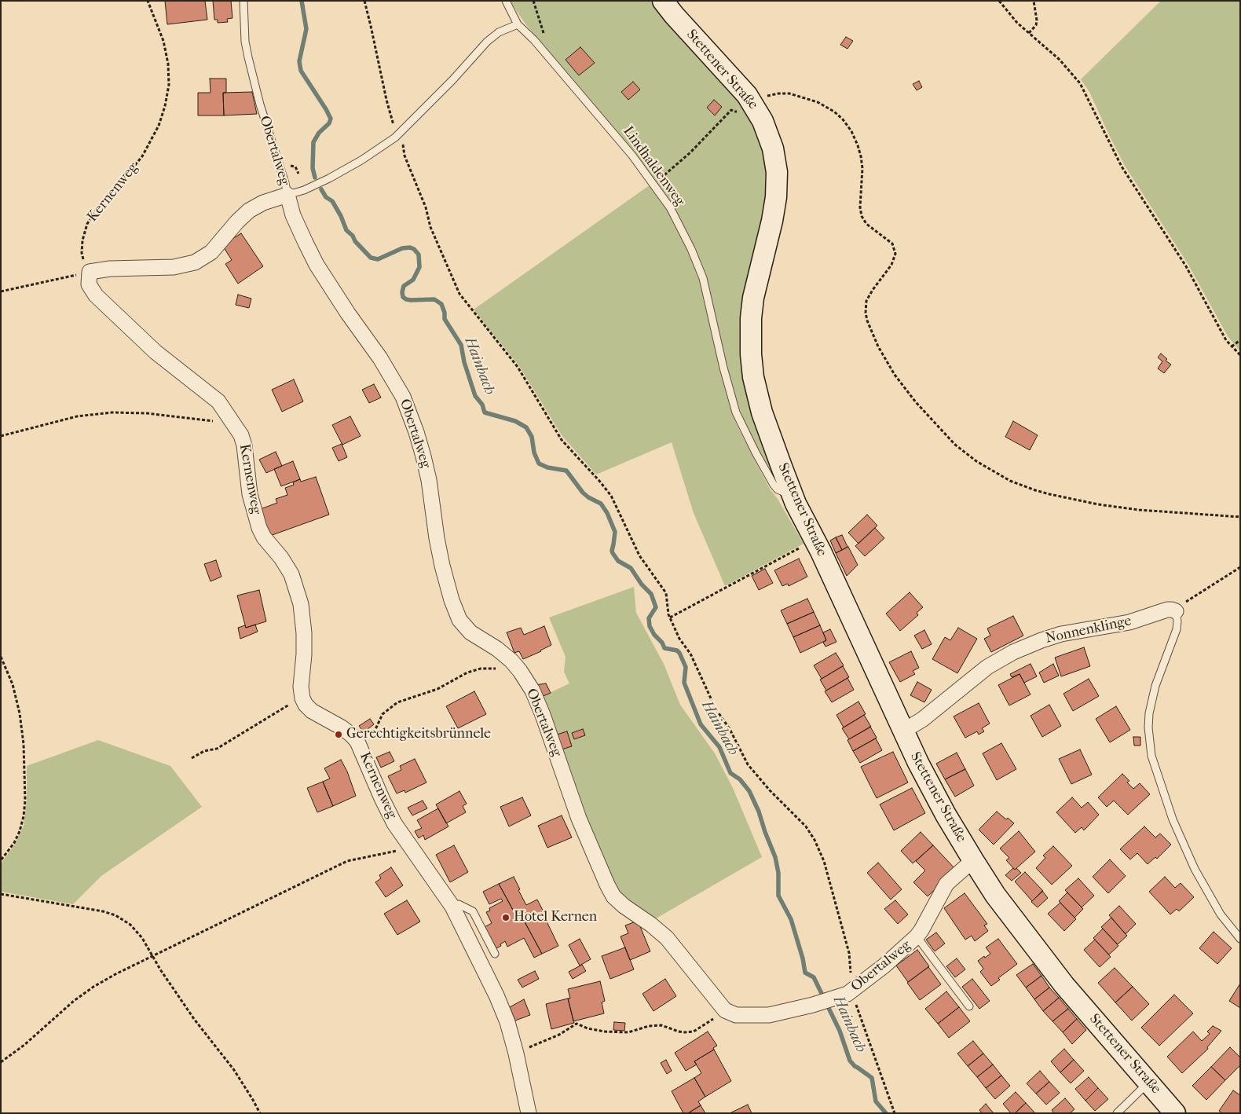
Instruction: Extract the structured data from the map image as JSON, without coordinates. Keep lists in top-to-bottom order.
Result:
{
  "streets": {
    "main road": ["Stettener Straße"],
    "street": ["Obertalweg", "Kernenweg", "Nonnenklinge"],
    "lane": ["Lindhaldenweg"]
  },
  "crossings": [
    ["Stettener Straße", "Obertalweg"],
    ["Stettener Straße", "Lindhaldenweg"],
    ["Stettener Straße", "Nonnenklinge"]
  ],
  "water": ["Hainbach"],
  "places": ["Gerechtigkeitsbrünnele", "Hotel Kernen"]
}
